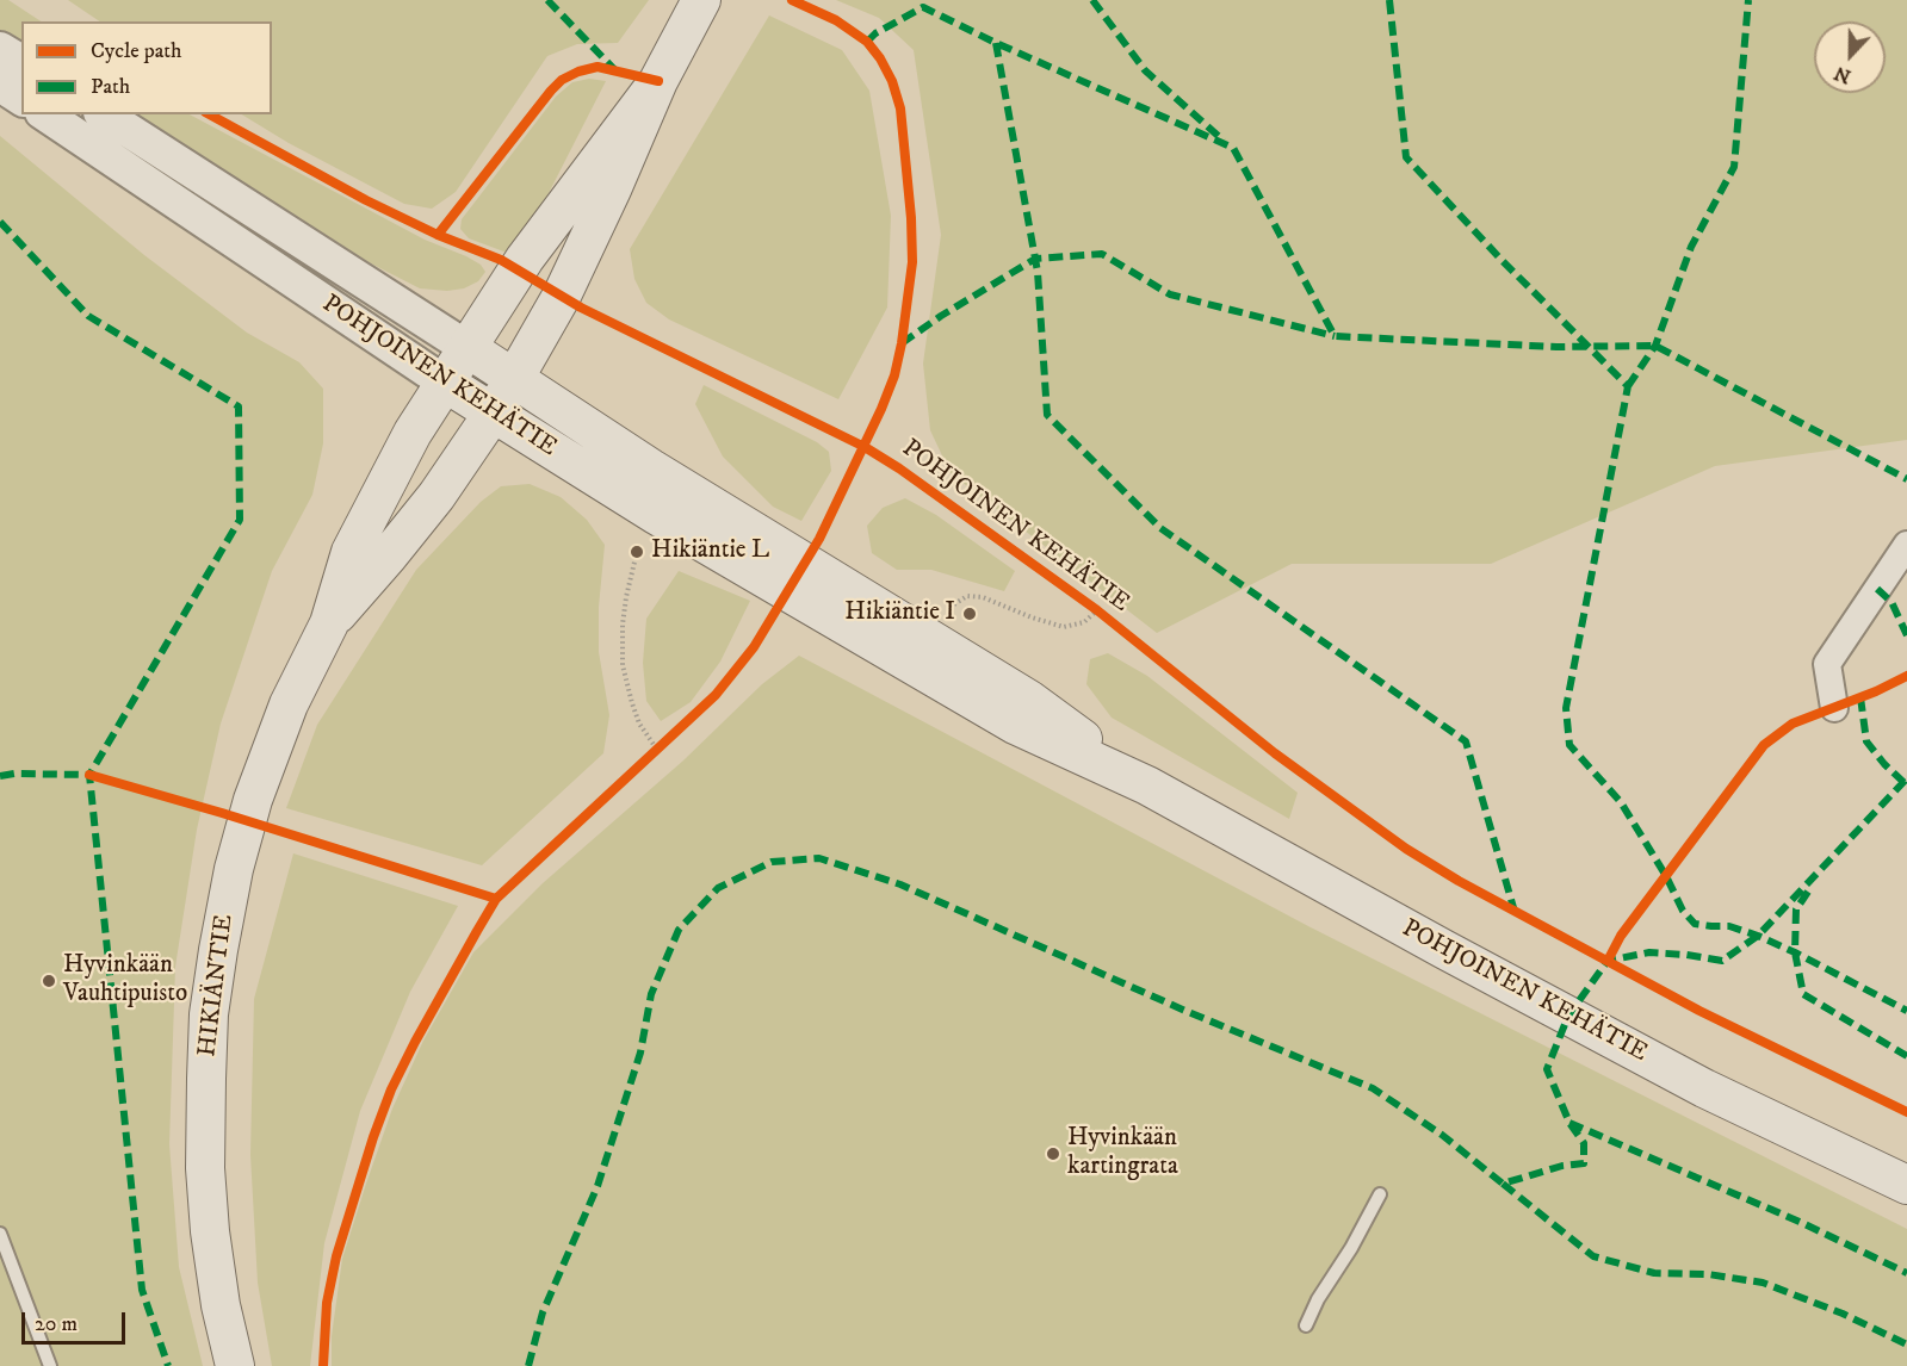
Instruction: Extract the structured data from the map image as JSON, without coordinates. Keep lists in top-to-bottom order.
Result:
{
  "streets": {
    "main road": ["POHJOINEN KEHÄTIE", "HIKIÄNTIE"]
  },
  "crossings": [
    ["POHJOINEN KEHÄTIE", "HIKIÄNTIE"]
  ],
  "places": [
    "Hikiäntie L",
    "Hikiäntie I",
    "Hyvinkään Vauhtipuisto",
    "Hyvinkään kartingrata"
  ],
  "legend": ["Cycle path", "Path"],
  "scale_bar": "20 m",
  "north": "bottom"
}
